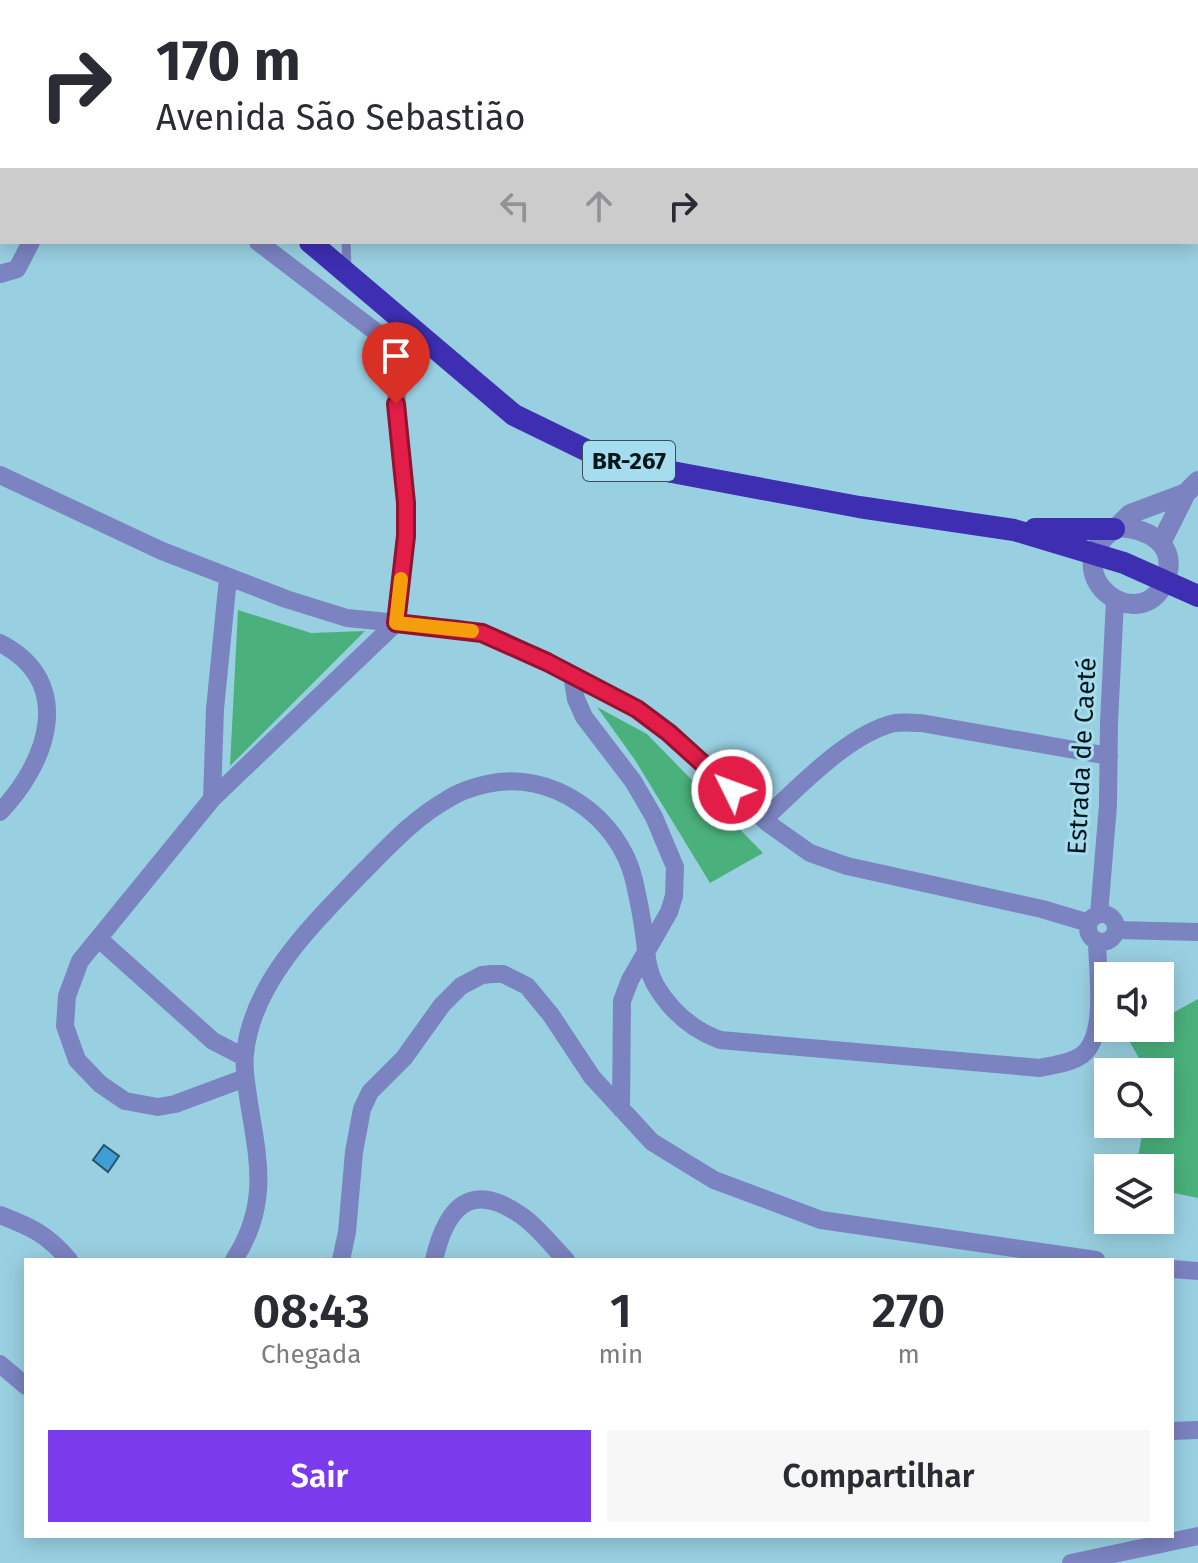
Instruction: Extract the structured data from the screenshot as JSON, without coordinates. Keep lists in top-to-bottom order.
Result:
{
  "streets": {
    "highway": ["BR-267"],
    "street": ["Estrada de Caeté"]
  },
  "page": {
    "turn": ["170 m", "Avenida São Sebastião"],
    "eta": [
      "08:43",
      "Chegada",
      "1",
      "min",
      "270",
      "m"
    ],
    "buttons": ["Sair", "Compartilhar"]
  }
}
